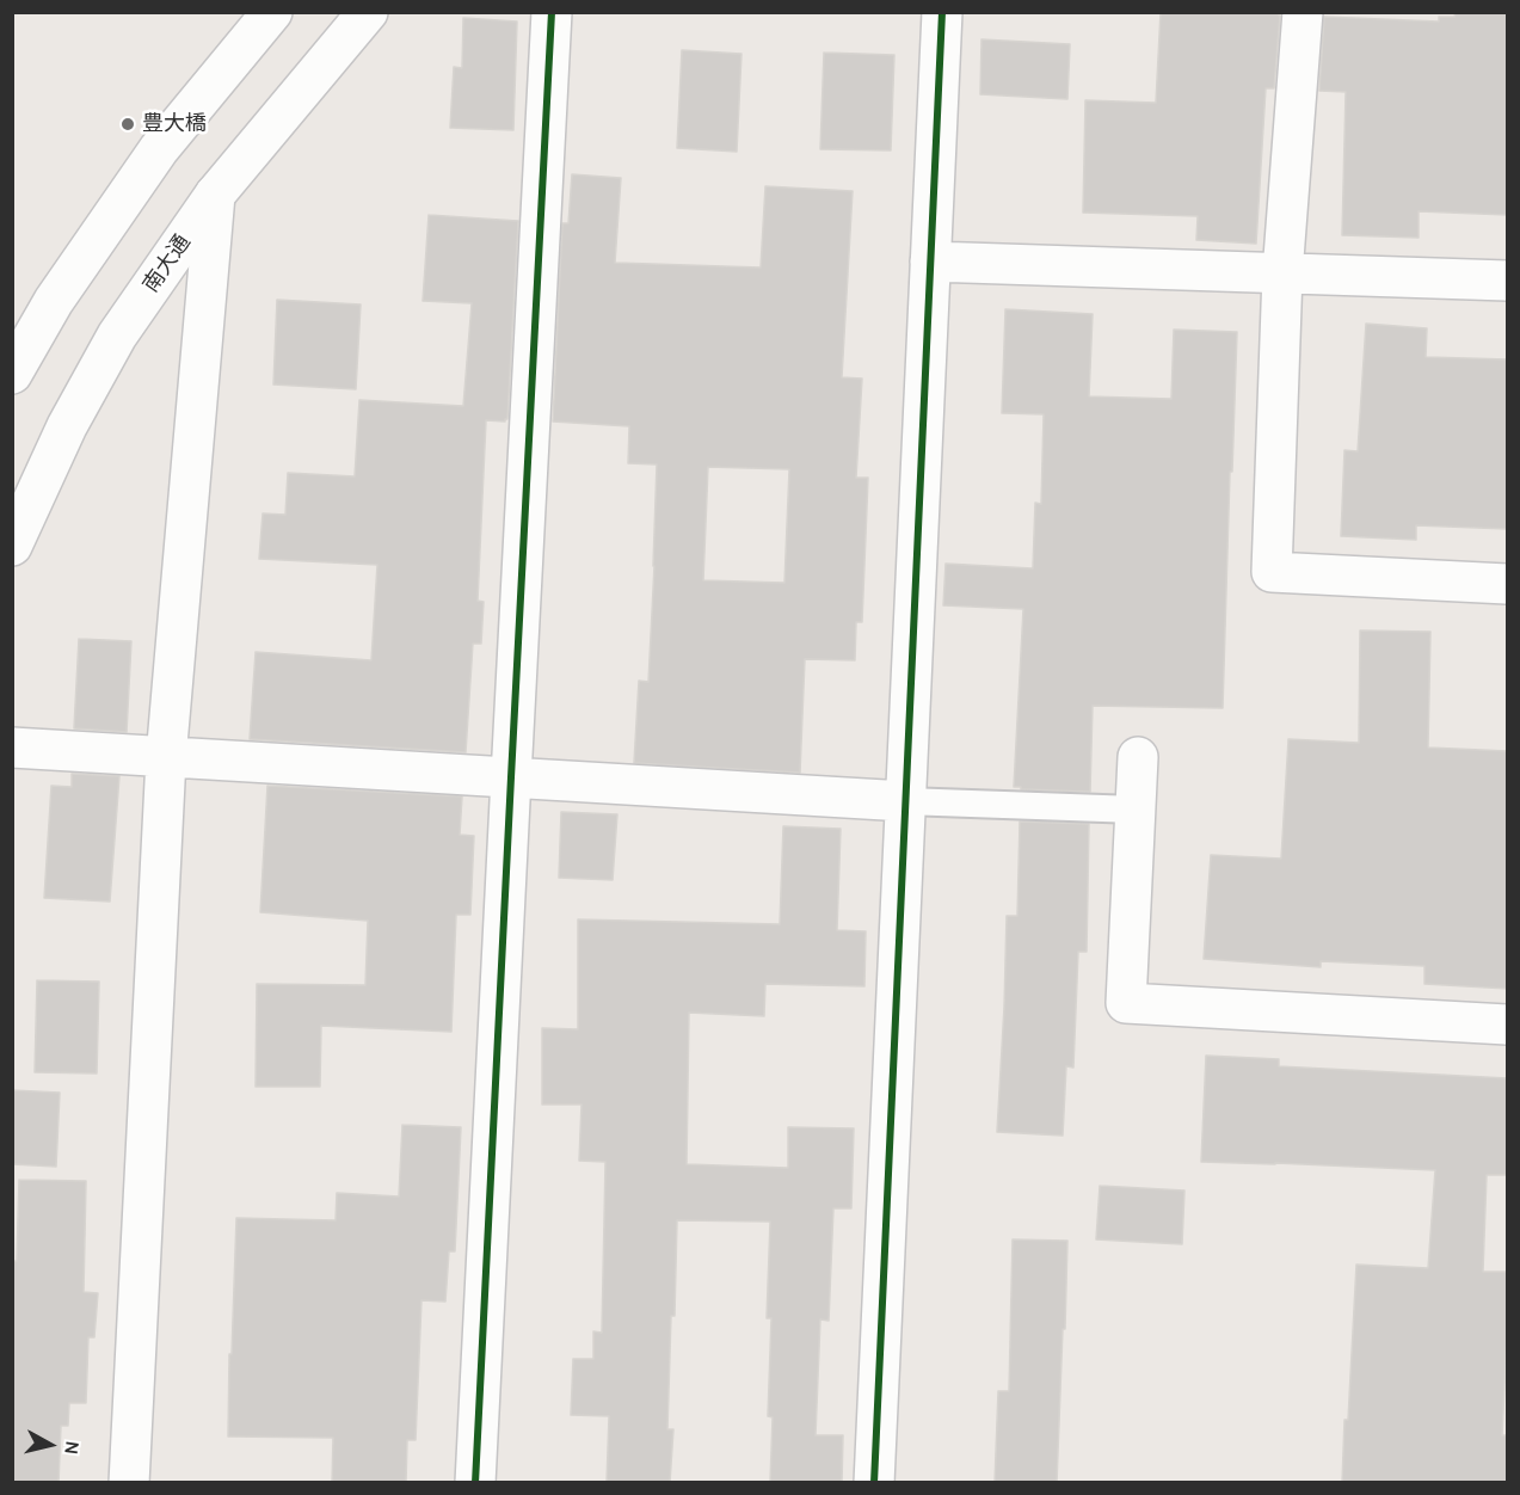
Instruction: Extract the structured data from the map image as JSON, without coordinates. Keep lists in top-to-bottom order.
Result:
{
  "streets": {
    "street": ["南大通"]
  },
  "places": ["豊大橋"],
  "north": "right"
}
